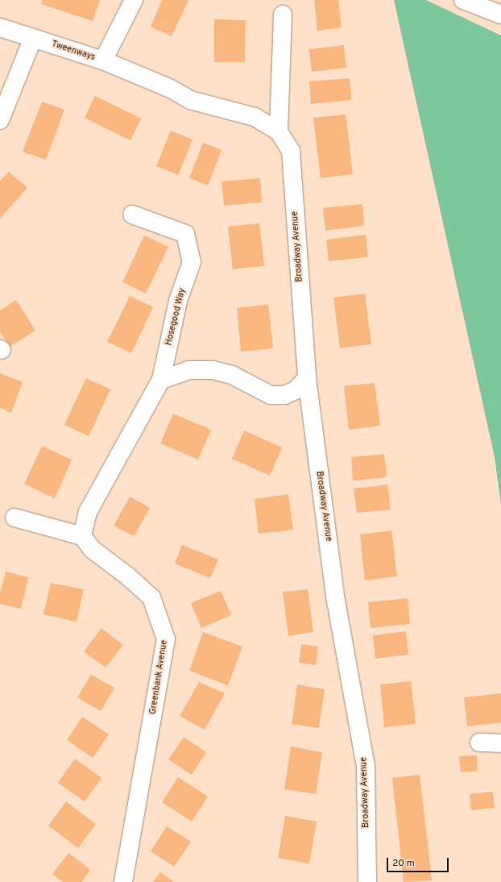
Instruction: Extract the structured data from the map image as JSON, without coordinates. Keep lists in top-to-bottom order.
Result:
{
  "streets": {
    "street": [
      "Tweenways",
      "Broadway Avenue",
      "Hosegood Way",
      "Greenbank Avenue"
    ]
  },
  "crossings": [
    ["Tweenways", "Broadway Avenue"],
    ["Hosegood Way", "Greenbank Avenue"]
  ],
  "scale_bar": "20 m"
}
